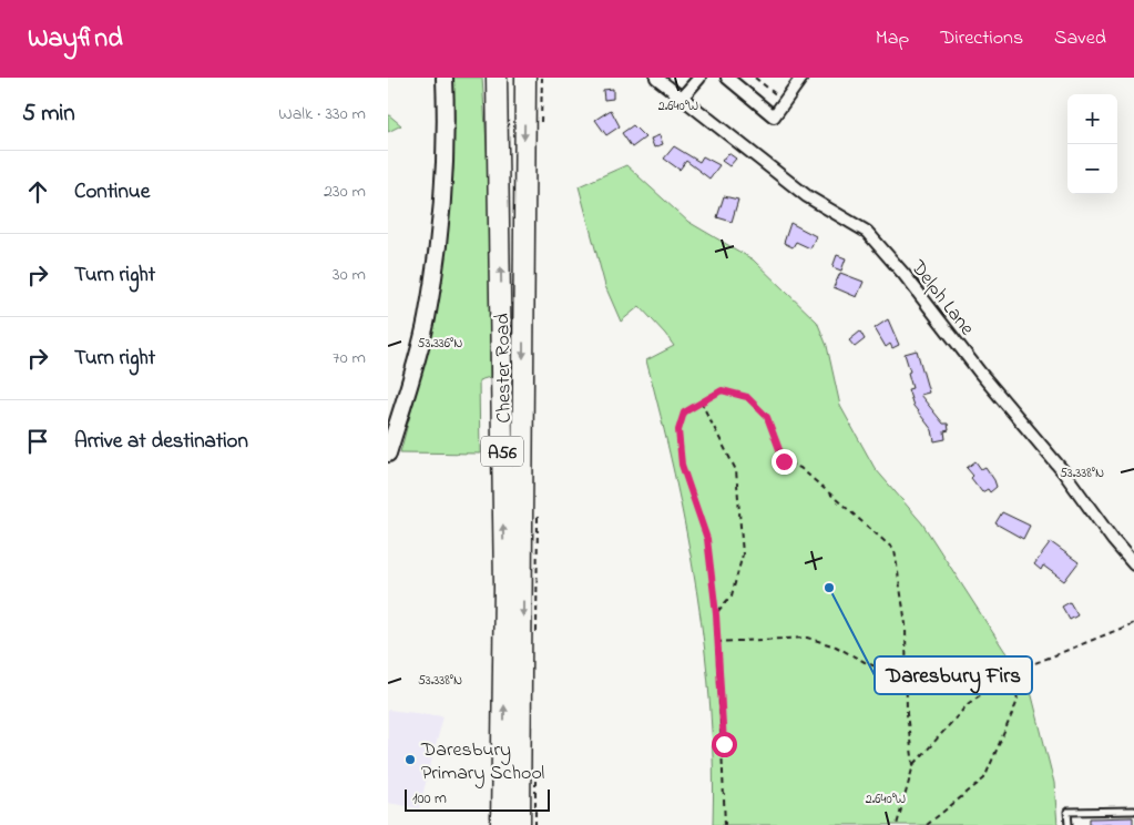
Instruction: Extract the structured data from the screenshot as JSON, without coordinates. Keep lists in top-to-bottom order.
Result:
{
  "streets": {
    "highway": ["Chester Road", "A56"],
    "street": ["Delph Lane"]
  },
  "places": ["Daresbury Firs", "Daresbury Primary School"],
  "scale_bar": "100 m",
  "page": {
    "header": "Wayfind",
    "nav": ["Map", "Directions", "Saved"],
    "heading": ["5 min", "Walk · 330 m"],
    "map_buttons": ["+", "−"],
    "list": [
      ["Continue", "230 m"],
      ["Turn right", "30 m"],
      ["Turn right", "70 m"],
      "Arrive at destination"
    ],
    "scale": "100 m"
  },
  "coordinates": ["2.640°W", "53.336°N", "53.338°N"]
}
